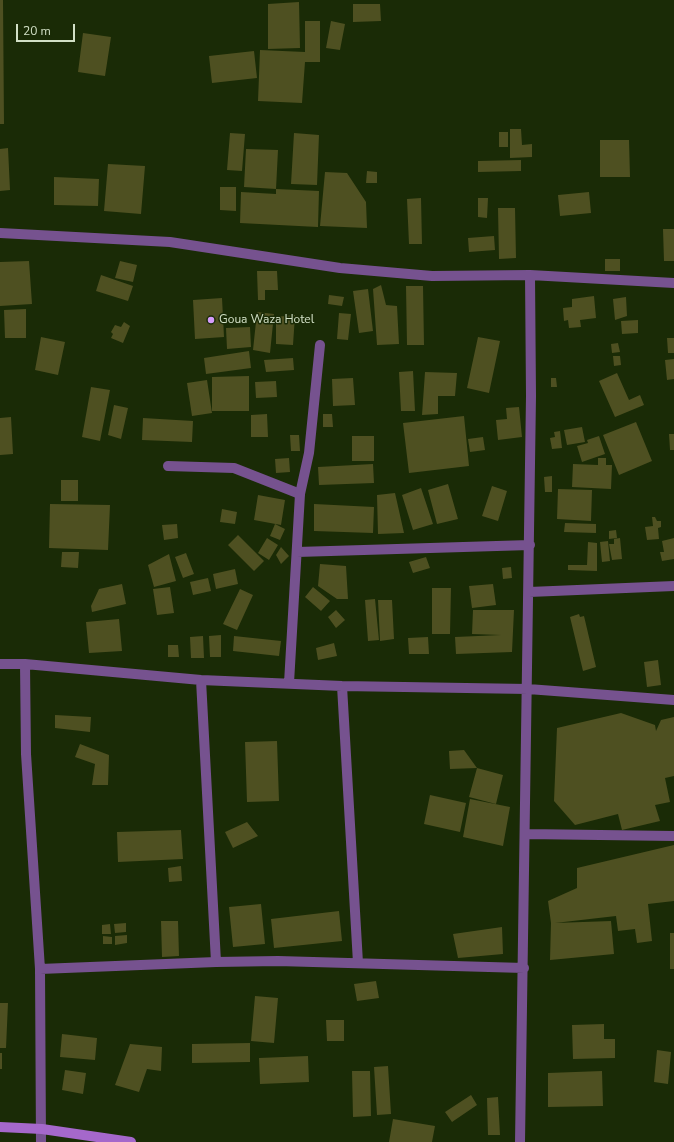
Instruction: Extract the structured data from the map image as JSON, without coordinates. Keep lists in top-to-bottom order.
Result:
{
  "places": ["Goua Waza Hotel"],
  "scale_bar": "20 m"
}
